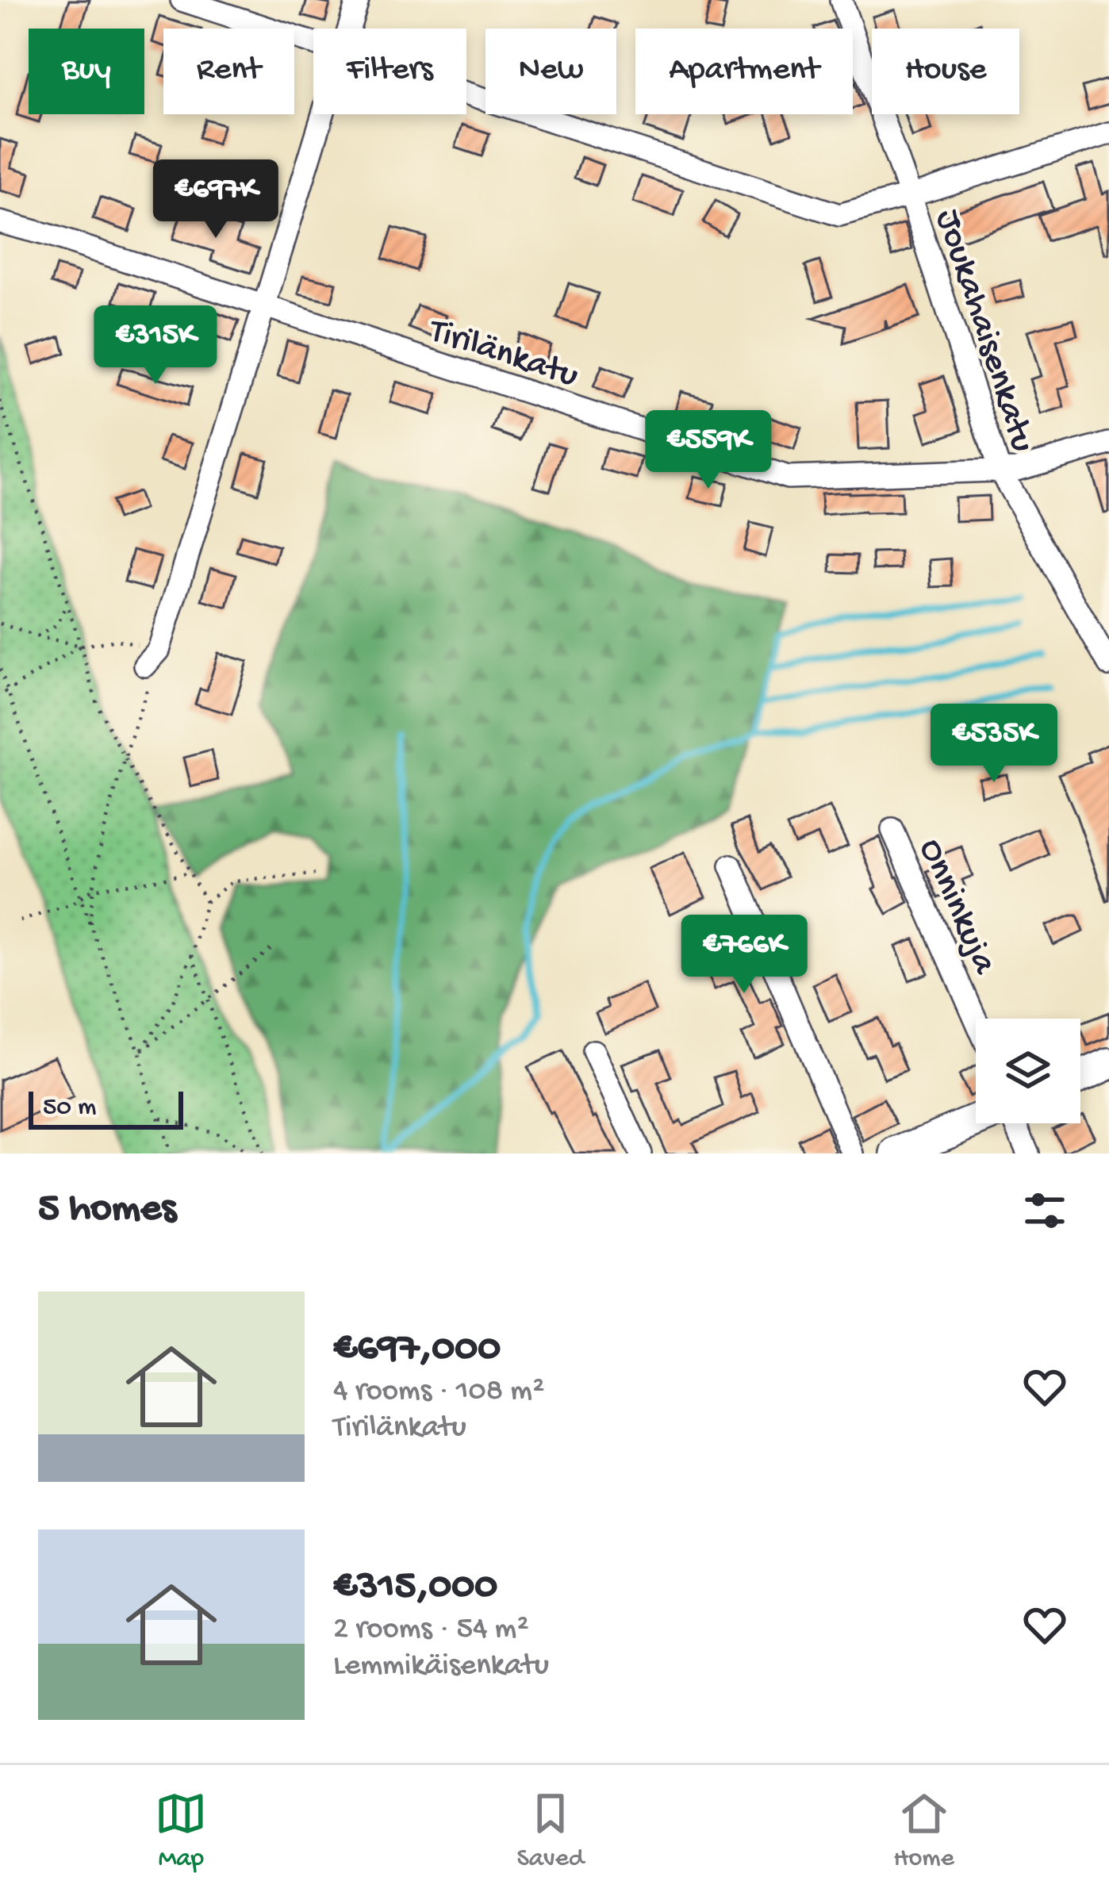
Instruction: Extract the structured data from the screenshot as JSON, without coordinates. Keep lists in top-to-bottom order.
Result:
{
  "streets": {
    "street": ["Joukahaisenkatu", "Tirilänkatu", "Onninkuja"]
  },
  "crossings": [
    ["Joukahaisenkatu", "Tirilänkatu"]
  ],
  "scale_bar": "50 m",
  "page": {
    "chip": [
      "Buy",
      "Rent",
      "Filters",
      "New",
      "Apartment",
      "House"
    ],
    "price": [
      "€697K",
      "€315K",
      "€559K",
      "€535K",
      "€766K"
    ],
    "scale": "50 m",
    "heading": "5 homes",
    "list": [
      {
        "name": "€697,000",
        "note": "4 rooms · 108 m² · Tirilänkatu"
      },
      {
        "name": "€315,000",
        "note": "2 rooms · 54 m² · Lemmikäisenkatu"
      }
    ],
    "tabs": ["Map", "Saved", "Home"]
  }
}
